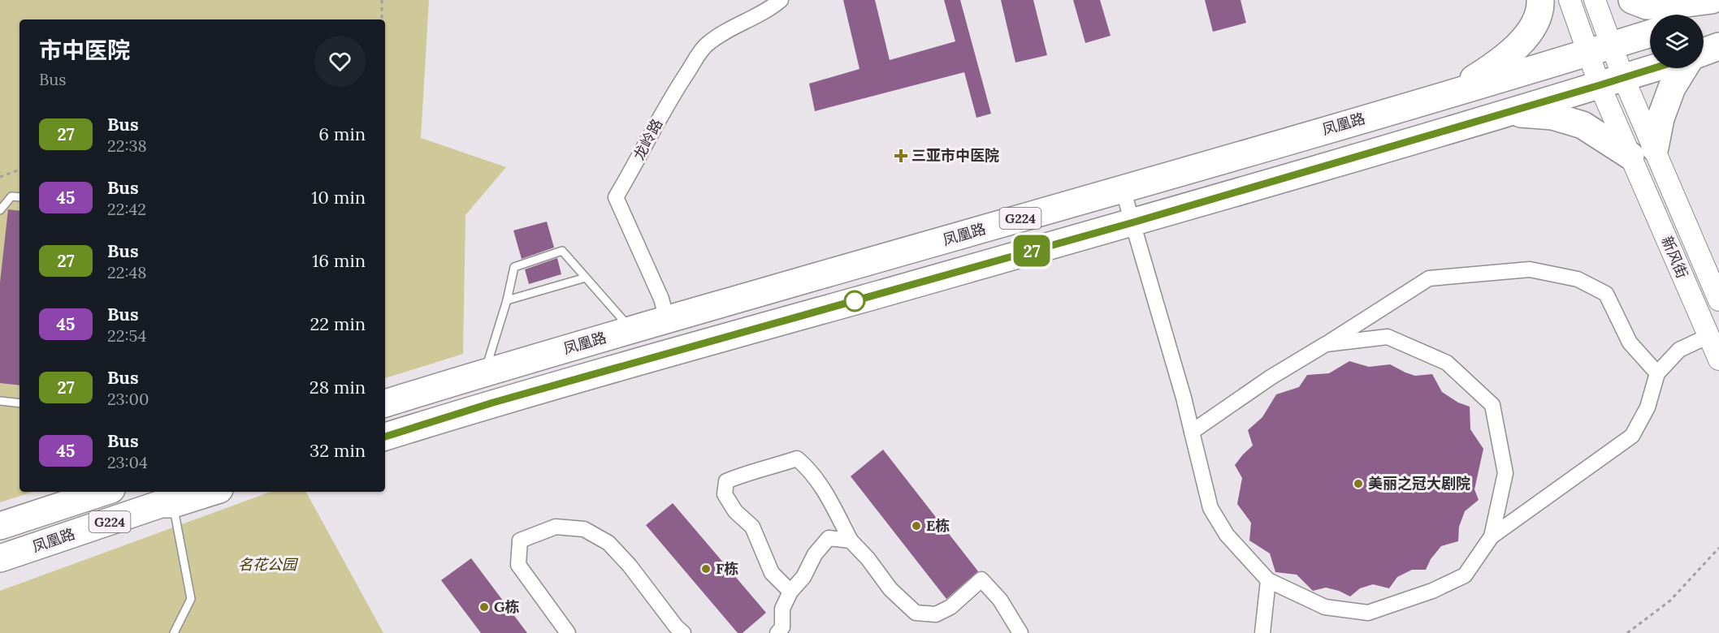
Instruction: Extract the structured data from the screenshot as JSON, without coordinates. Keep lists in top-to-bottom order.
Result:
{
  "streets": {
    "highway": ["凤凰路", "G224"],
    "main road": ["新风街"],
    "street": ["龙岭路"]
  },
  "crossings": [
    ["凤凰路", "龙岭路"]
  ],
  "parks": ["名花公园"],
  "places": {
    "health": ["三亚市中医院"],
    "other": [
      "美丽之冠大剧院",
      "E栋",
      "F栋",
      "G栋"
    ]
  },
  "lines": ["bus line 27"],
  "page": {
    "on_map": "27",
    "heading": ["市中医院", "Bus"],
    "list": [
      {
        "mark": "27",
        "name": "Bus",
        "note": "22:38",
        "value": "6 min"
      },
      {
        "mark": "45",
        "name": "Bus",
        "note": "22:42",
        "value": "10 min"
      },
      {
        "mark": "27",
        "name": "Bus",
        "note": "22:48",
        "value": "16 min"
      },
      {
        "mark": "45",
        "name": "Bus",
        "note": "22:54",
        "value": "22 min"
      },
      {
        "mark": "27",
        "name": "Bus",
        "note": "23:00",
        "value": "28 min"
      },
      {
        "mark": "45",
        "name": "Bus",
        "note": "23:04",
        "value": "32 min"
      }
    ]
  }
}
